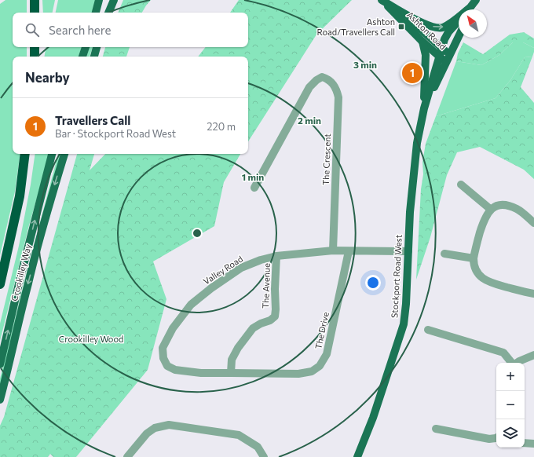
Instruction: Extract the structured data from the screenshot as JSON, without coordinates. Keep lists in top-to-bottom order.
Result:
{
  "streets": {
    "main road": ["Ashton Road", "Crookilley Way", "Stockport Road West"],
    "street": [
      "The Crescent",
      "Valley Road",
      "The Avenue",
      "The Drive"
    ]
  },
  "crossings": [
    ["Ashton Road", "Stockport Road West"],
    ["The Crescent", "Valley Road"],
    ["Valley Road", "The Avenue"],
    ["Valley Road", "The Drive"],
    ["The Avenue", "The Drive"]
  ],
  "parks": ["Crookilley Wood"],
  "places": {
    "transit": ["Ashton Road/Travellers Call"]
  },
  "north": "top left",
  "page": {
    "search": "Search here",
    "heading": "Nearby",
    "pins": "1",
    "list": [
      {
        "mark": "1",
        "name": "Travellers Call",
        "note": "Bar · Stockport Road West",
        "value": "220 m"
      }
    ],
    "map_buttons": ["+", "−"]
  },
  "rings": ["3 min", "2 min", "1 min"]
}
